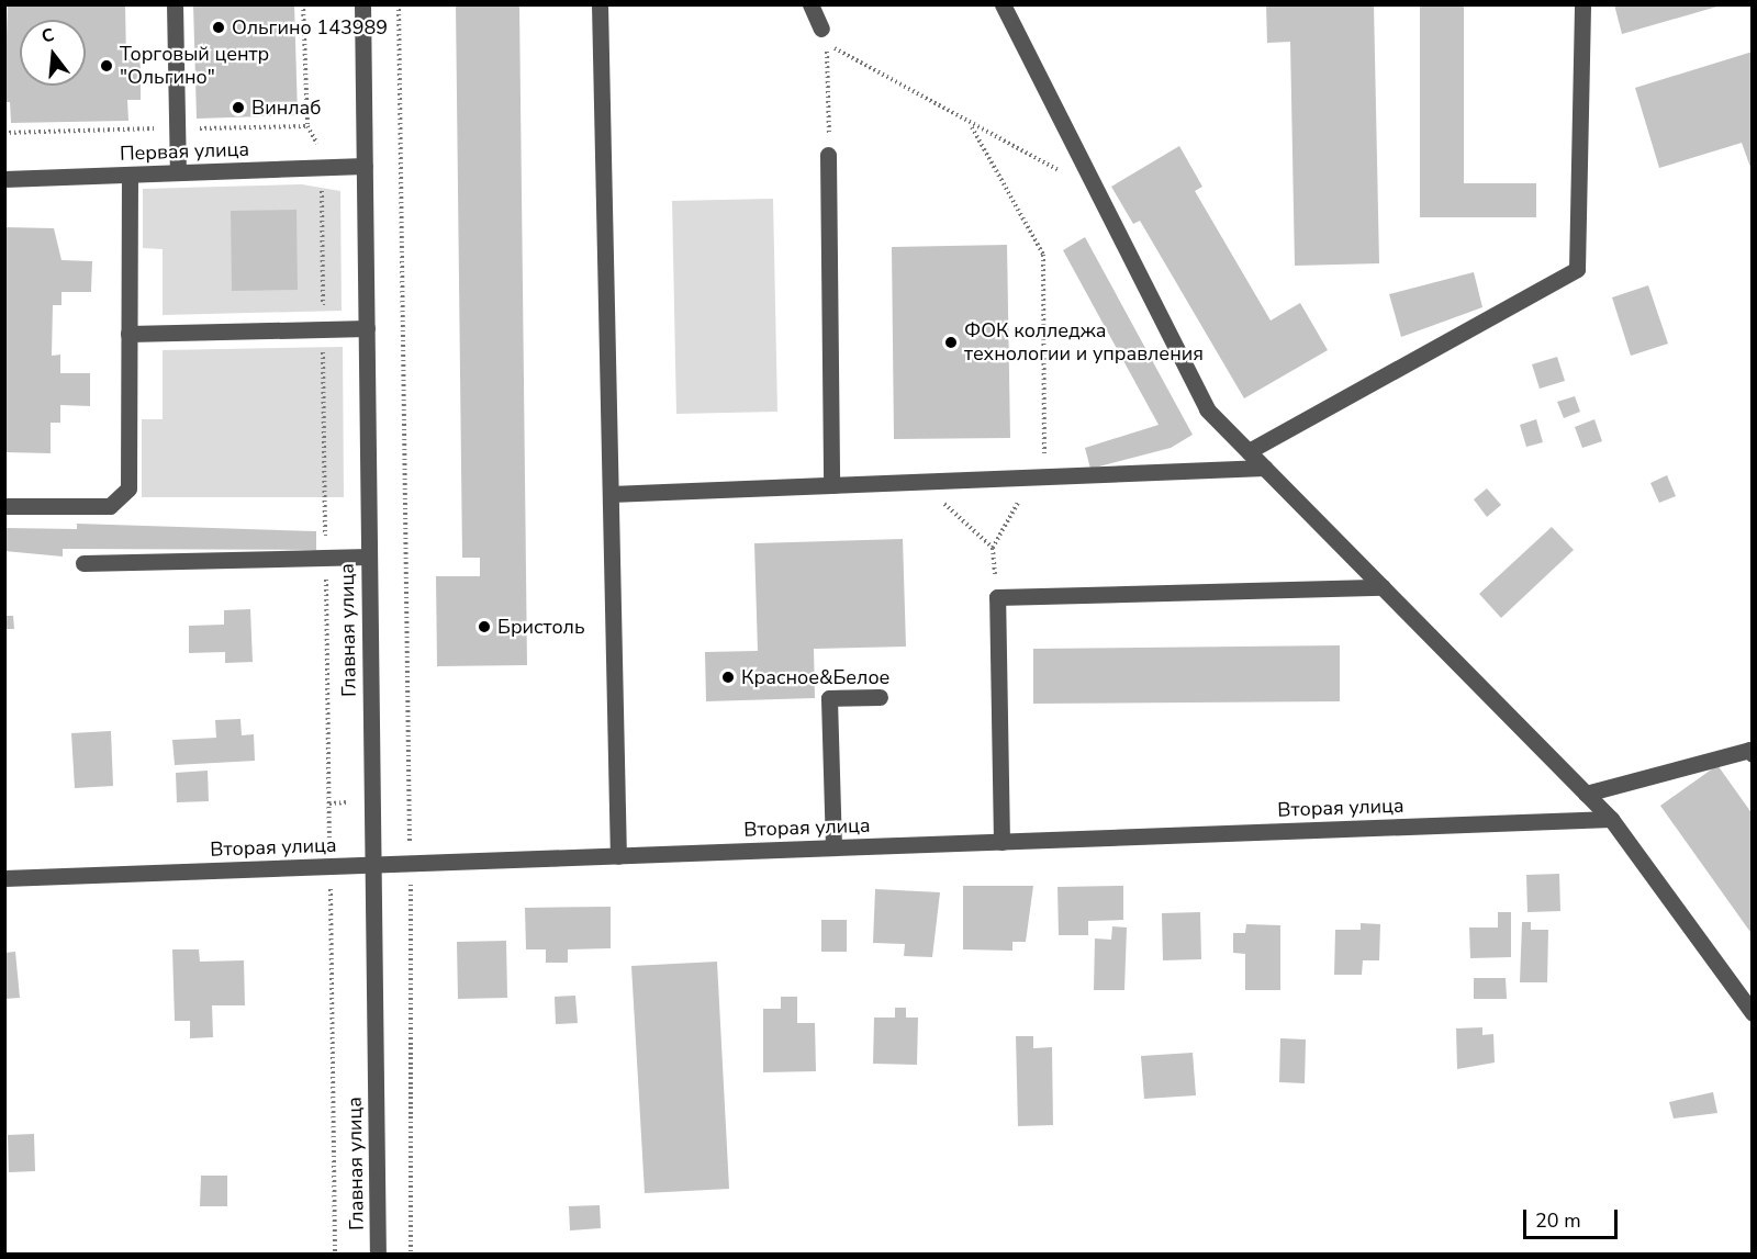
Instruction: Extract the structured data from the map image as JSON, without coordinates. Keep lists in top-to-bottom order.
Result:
{
  "streets": {
    "street": ["Первая улица", "Главная улица", "Вторая улица"]
  },
  "crossings": [
    ["Первая улица", "Главная улица"],
    ["Главная улица", "Вторая улица"]
  ],
  "places": [
    "Ольгино 143989",
    "Торговый центр \"Ольгино\"",
    "Винлаб",
    "ФОК колледжа технологии и управления",
    "Бристоль",
    "Красное&Белое"
  ],
  "scale_bar": "20 m",
  "north": "top"
}
